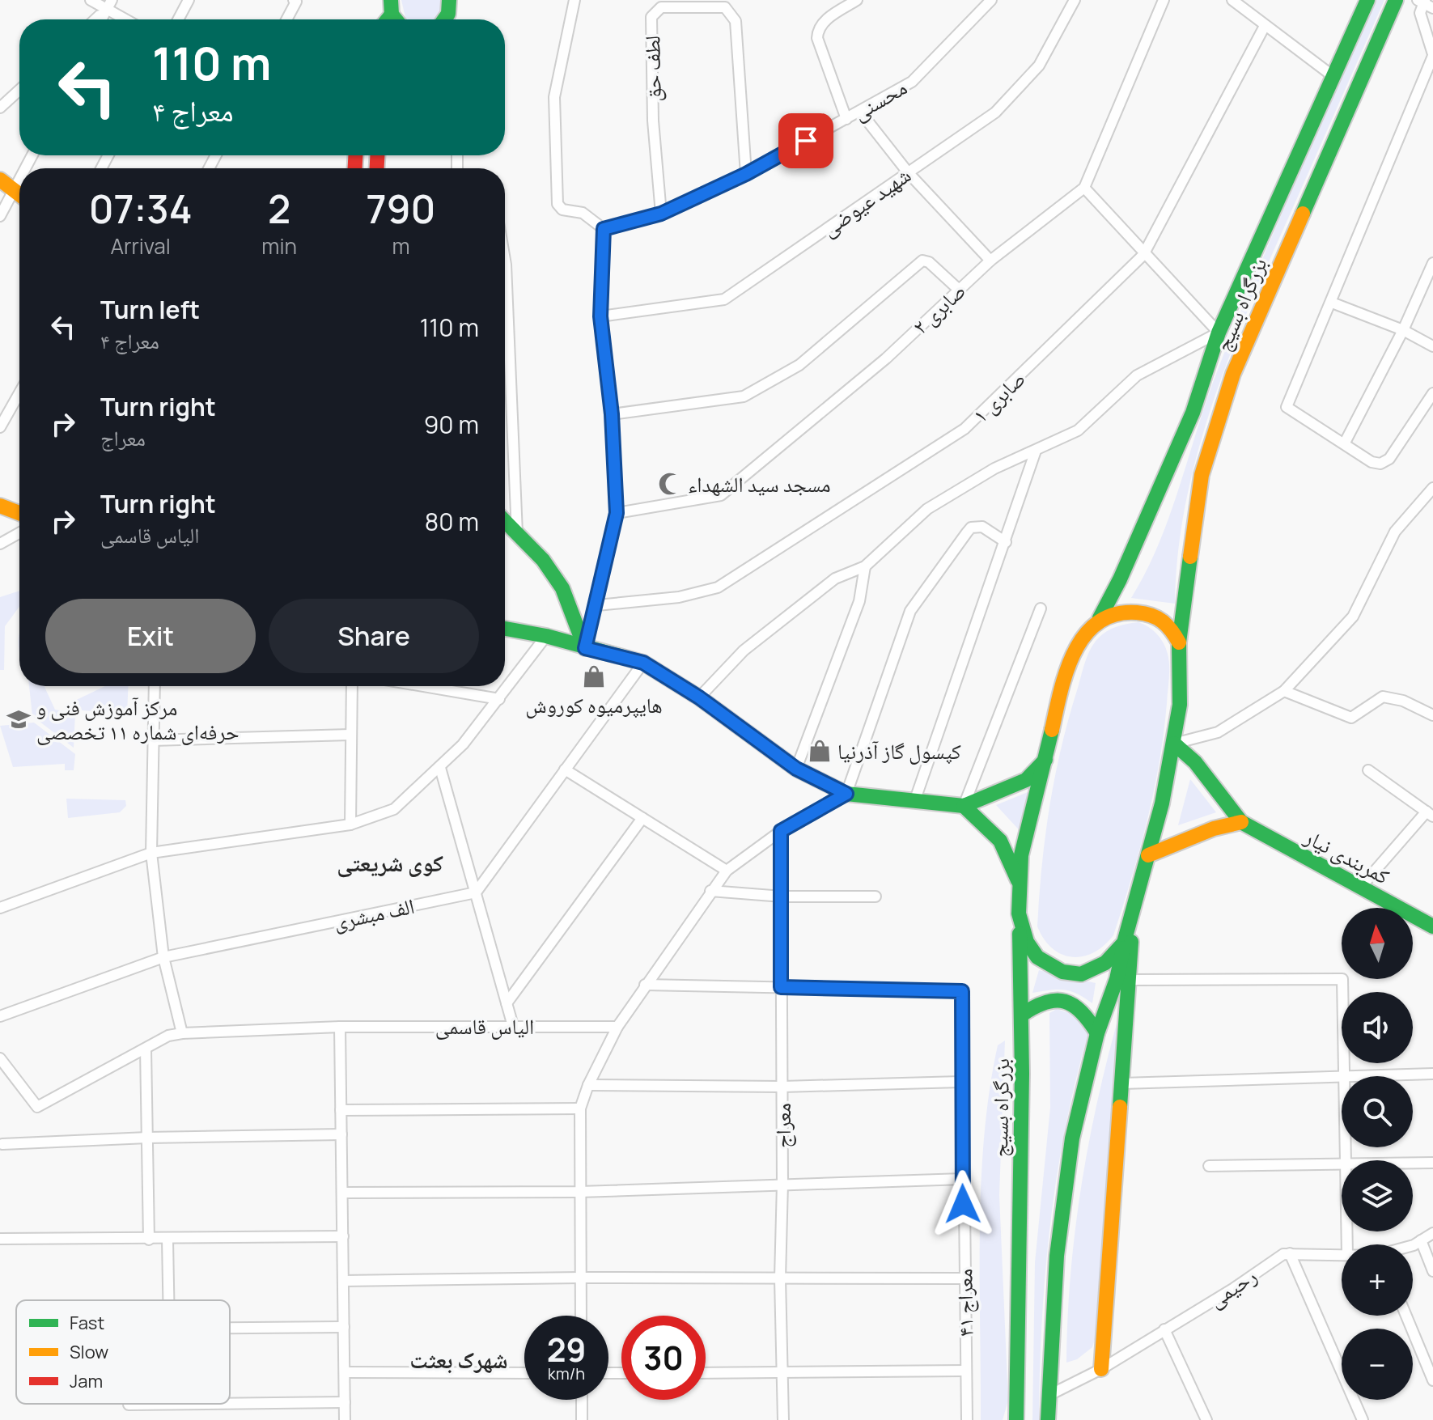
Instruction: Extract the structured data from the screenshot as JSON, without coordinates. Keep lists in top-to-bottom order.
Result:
{
  "streets": {
    "main road": ["بزرگراه بسیج", "کمربندی نیار"],
    "street": [
      "لطف حق",
      "محسنی",
      "شهید عیوضی",
      "صابری ۲",
      "صابری ۱",
      "الف مبشری",
      "الیاس قاسمی",
      "معراج",
      "رحیمی",
      "معراج ۴۱"
    ]
  },
  "crossings": [
    ["لطف حق", "محسنی"],
    ["بزرگراه بسیج", "رحیمی"],
    ["معراج", "معراج ۴۱"]
  ],
  "districts": ["کوی شریعتی", "شهرک بعثت"],
  "places": {
    "mosque": ["مسجد سید الشهداء"],
    "shop": ["هایپرمیوه کوروش", "کپسول گاز آذرنیا"],
    "school or university": ["مرکز آموزش فنی و حرفه‌ای شماره ۱۱ تخصصی"]
  },
  "legend": ["Fast", "Slow", "Jam"],
  "north": "top",
  "page": {
    "turn": ["110 m", "معراج ۴"],
    "eta": [
      "07:34",
      "Arrival",
      "2",
      "min",
      "790",
      "m"
    ],
    "list": [
      {
        "name": "Turn left",
        "note": "معراج ۴",
        "value": "110 m"
      },
      {
        "name": "Turn right",
        "note": "معراج",
        "value": "90 m"
      },
      {
        "name": "Turn right",
        "note": "الیاس قاسمی",
        "value": "80 m"
      }
    ],
    "buttons": ["Exit", "Share"],
    "map_buttons": ["+", "−"],
    "speed": "29 km/h",
    "limit": "30"
  }
}
